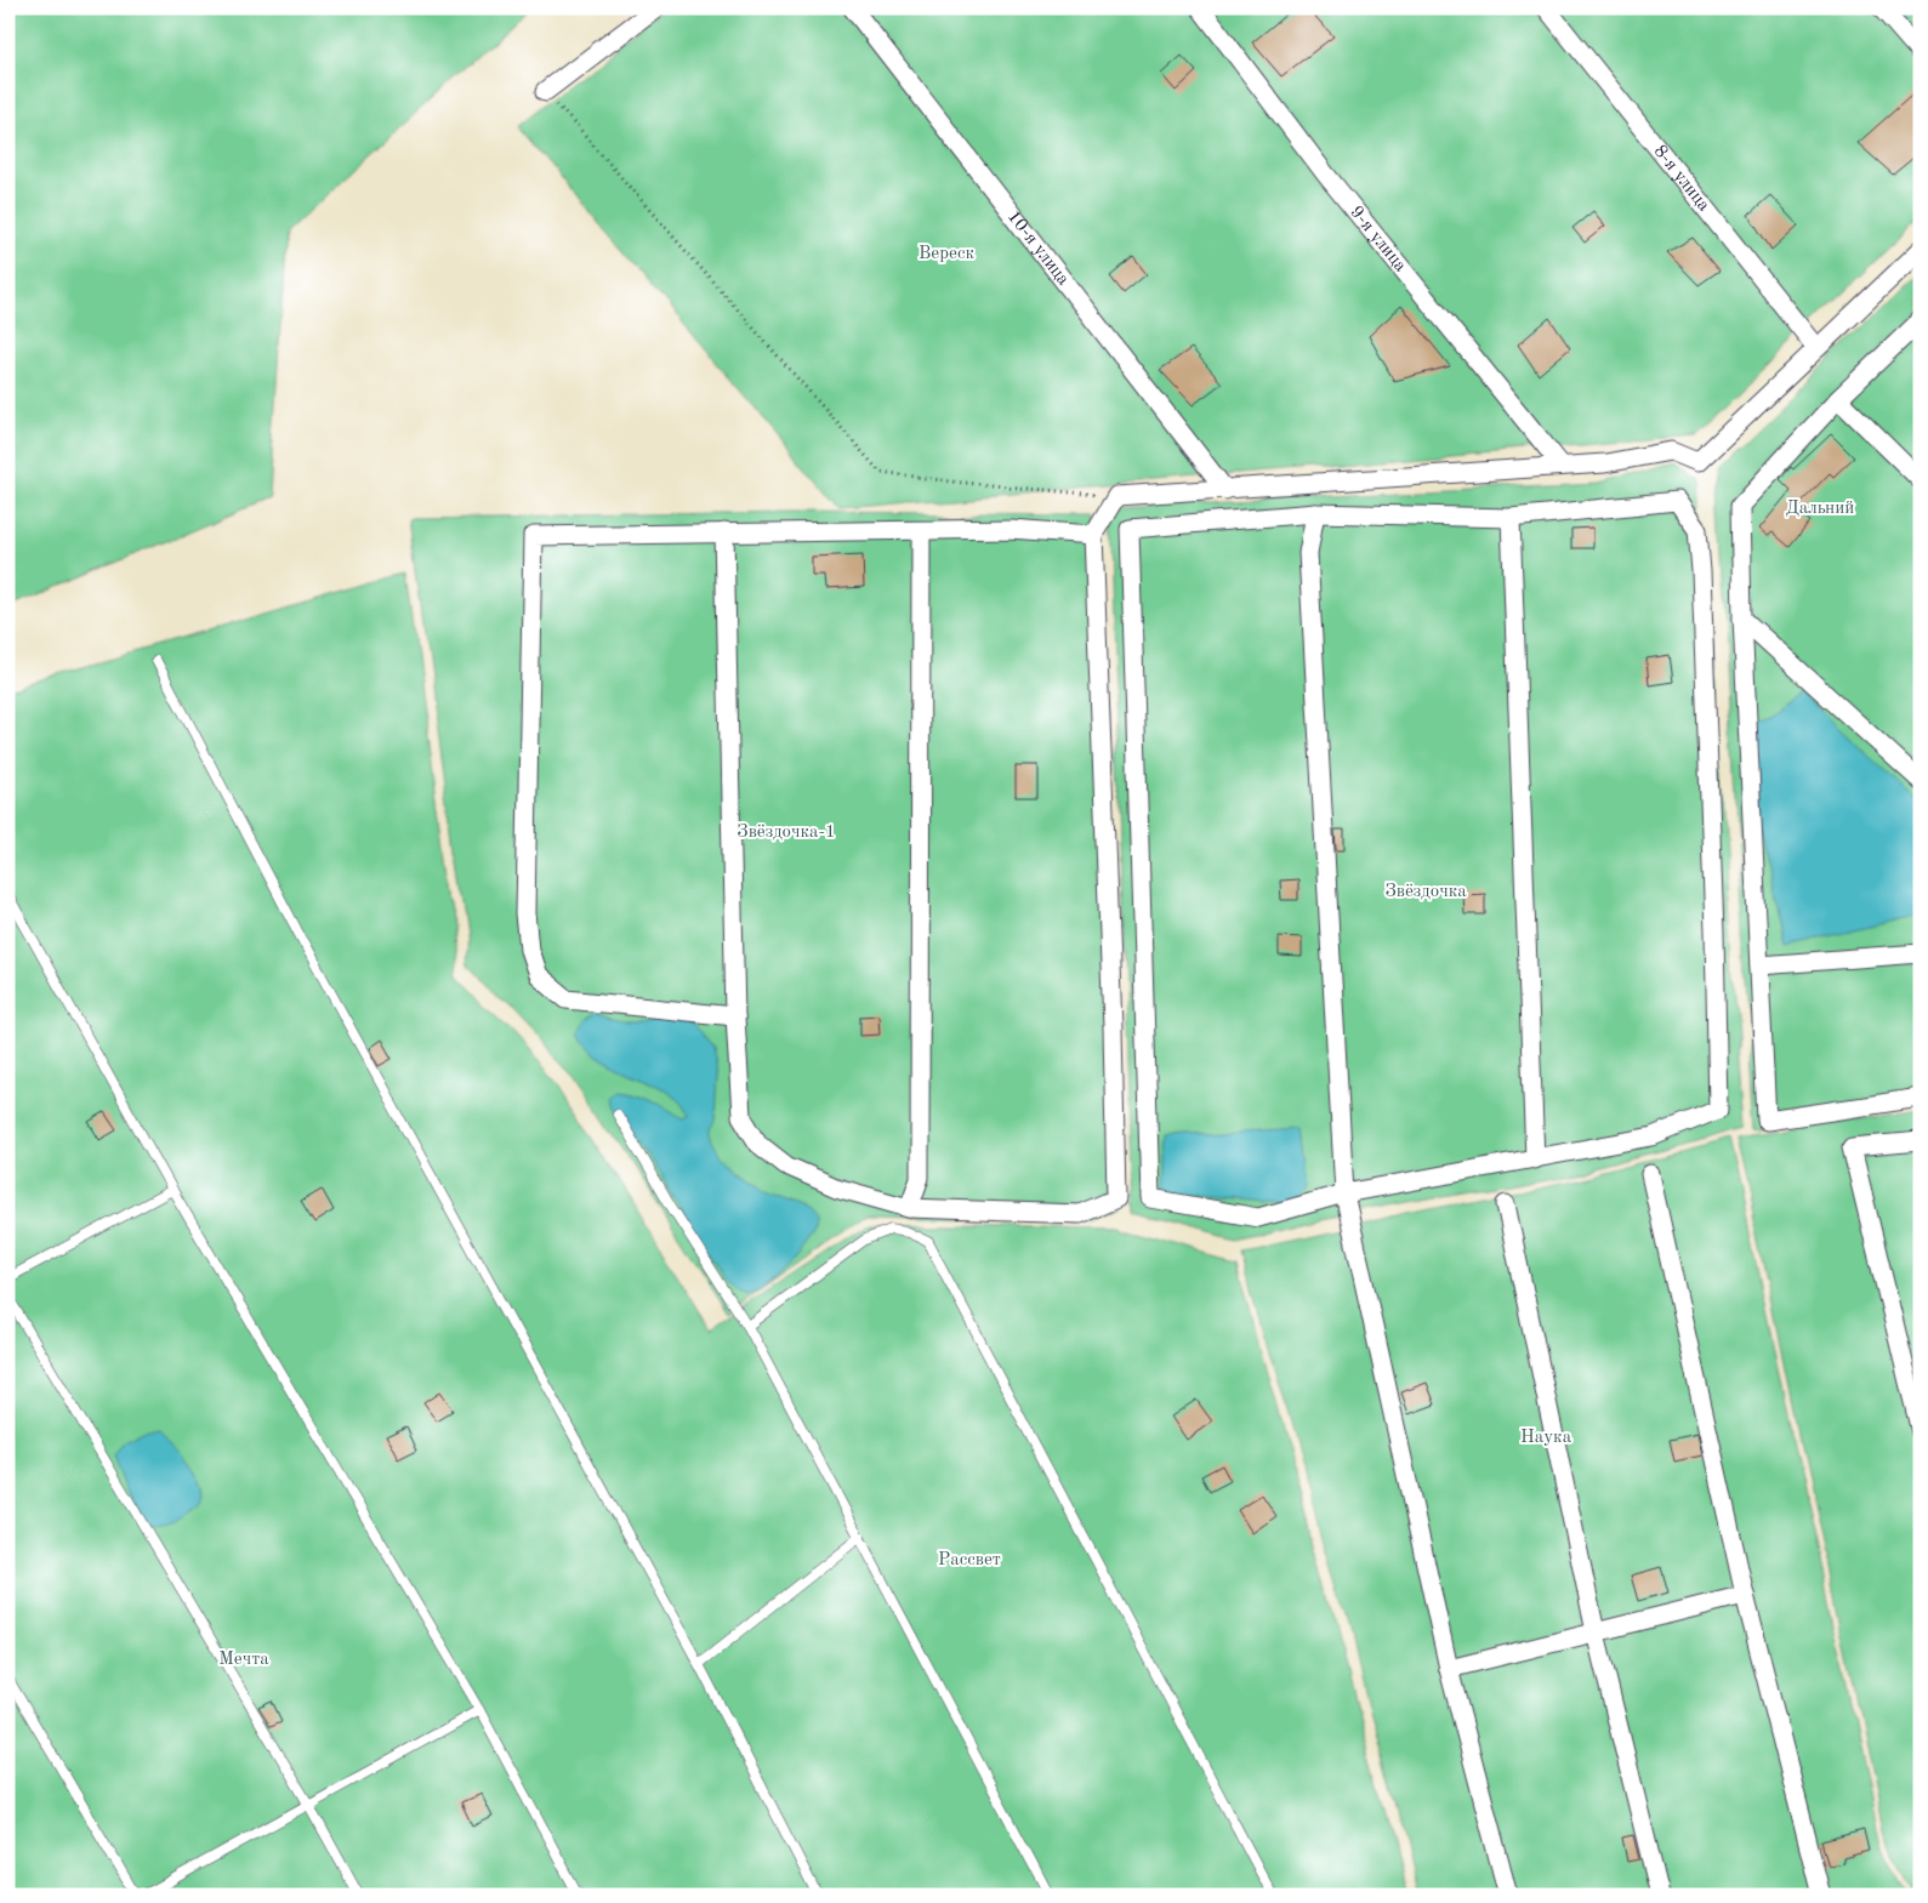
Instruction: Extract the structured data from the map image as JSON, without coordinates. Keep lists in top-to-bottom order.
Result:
{
  "streets": {
    "street": ["8-я улица", "9-я улица", "10-я улица"]
  },
  "parks": [
    "Вереск",
    "Дальний",
    "Звёздочка-1",
    "Звёздочка",
    "Наука",
    "Рассвет",
    "Мечта"
  ]
}
